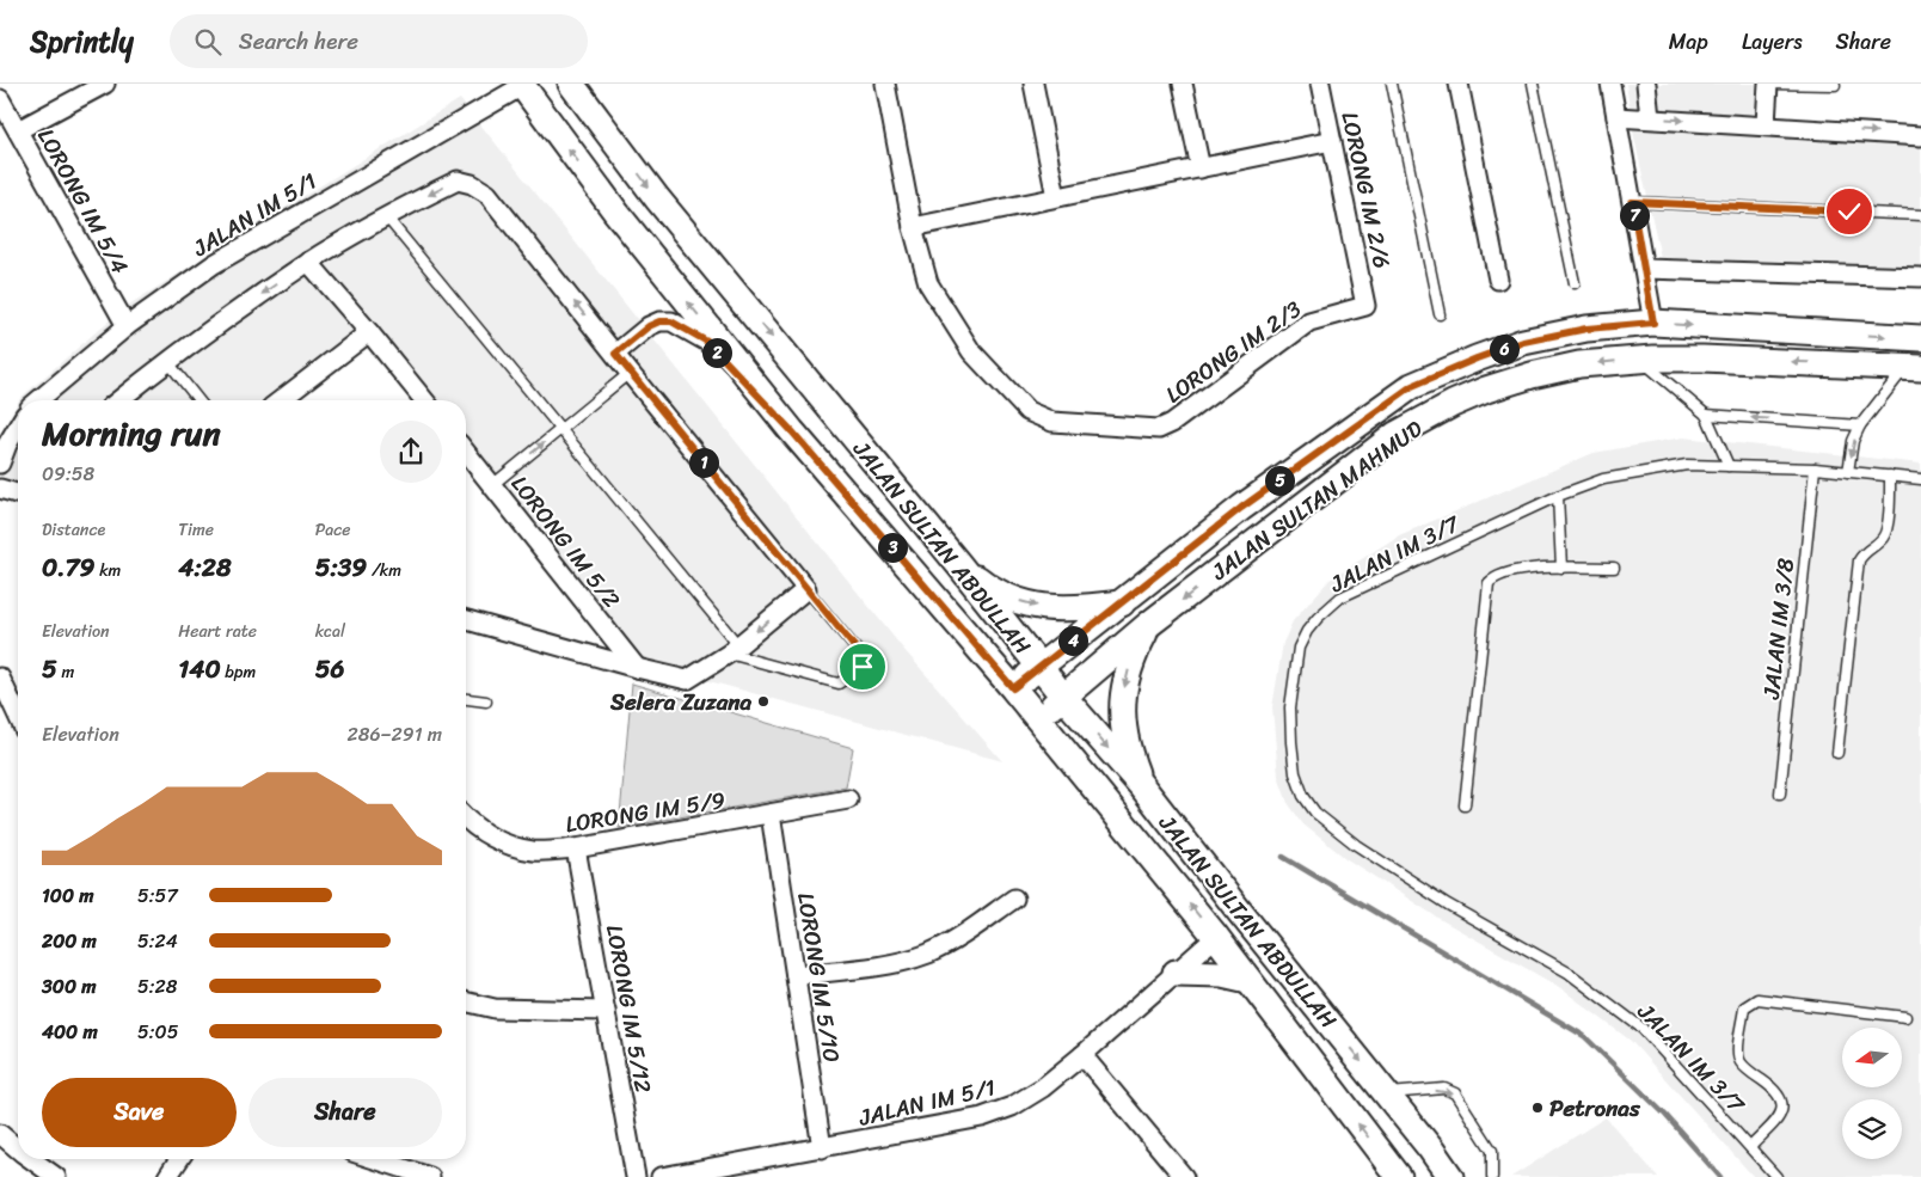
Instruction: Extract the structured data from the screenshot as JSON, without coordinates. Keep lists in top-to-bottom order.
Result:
{
  "streets": {
    "main road": ["JALAN SULTAN MAHMUD", "JALAN SULTAN ABDULLAH"],
    "street": [
      "LORONG IM 2/6",
      "LORONG IM 5/4",
      "JALAN IM 5/1",
      "LORONG IM 2/3",
      "LORONG IM 5/2",
      "LORONG IM 5/9",
      "LORONG IM 5/10",
      "LORONG IM 5/12"
    ],
    "lane": ["JALAN IM 3/7", "JALAN IM 3/8"]
  },
  "crossings": [
    ["LORONG IM 2/6", "LORONG IM 2/3"],
    ["LORONG IM 5/4", "JALAN IM 5/1"],
    ["JALAN IM 5/1", "JALAN SULTAN ABDULLAH"],
    ["JALAN IM 5/1", "LORONG IM 5/10"],
    ["JALAN SULTAN MAHMUD", "JALAN SULTAN ABDULLAH"],
    ["JALAN IM 3/7", "JALAN IM 3/8"],
    ["LORONG IM 5/9", "LORONG IM 5/10"],
    ["LORONG IM 5/9", "LORONG IM 5/12"]
  ],
  "places": ["Selera Zuzana", "Petronas"],
  "north": "left",
  "page": {
    "header": "Sprintly",
    "search": "Search here",
    "nav": ["Map", "Layers", "Share"],
    "pins": [
      "7",
      "6",
      "2",
      "1",
      "5",
      "3",
      "4"
    ],
    "heading": ["Morning run", "09:58"],
    "stats": [
      ["Distance", "0.79 km"],
      ["Time", "4:28"],
      ["Pace", "5:39 /km"],
      ["Elevation", "5 m"],
      ["Heart rate", "140 bpm"],
      ["kcal", "56"]
    ],
    "chart": ["Elevation", "286–291 m"],
    "list": [
      {
        "name": "100 m",
        "note": "5:57"
      },
      {
        "name": "200 m",
        "note": "5:24"
      },
      {
        "name": "300 m",
        "note": "5:28"
      },
      {
        "name": "400 m",
        "note": "5:05"
      }
    ],
    "buttons": ["Save", "Share"]
  }
}
